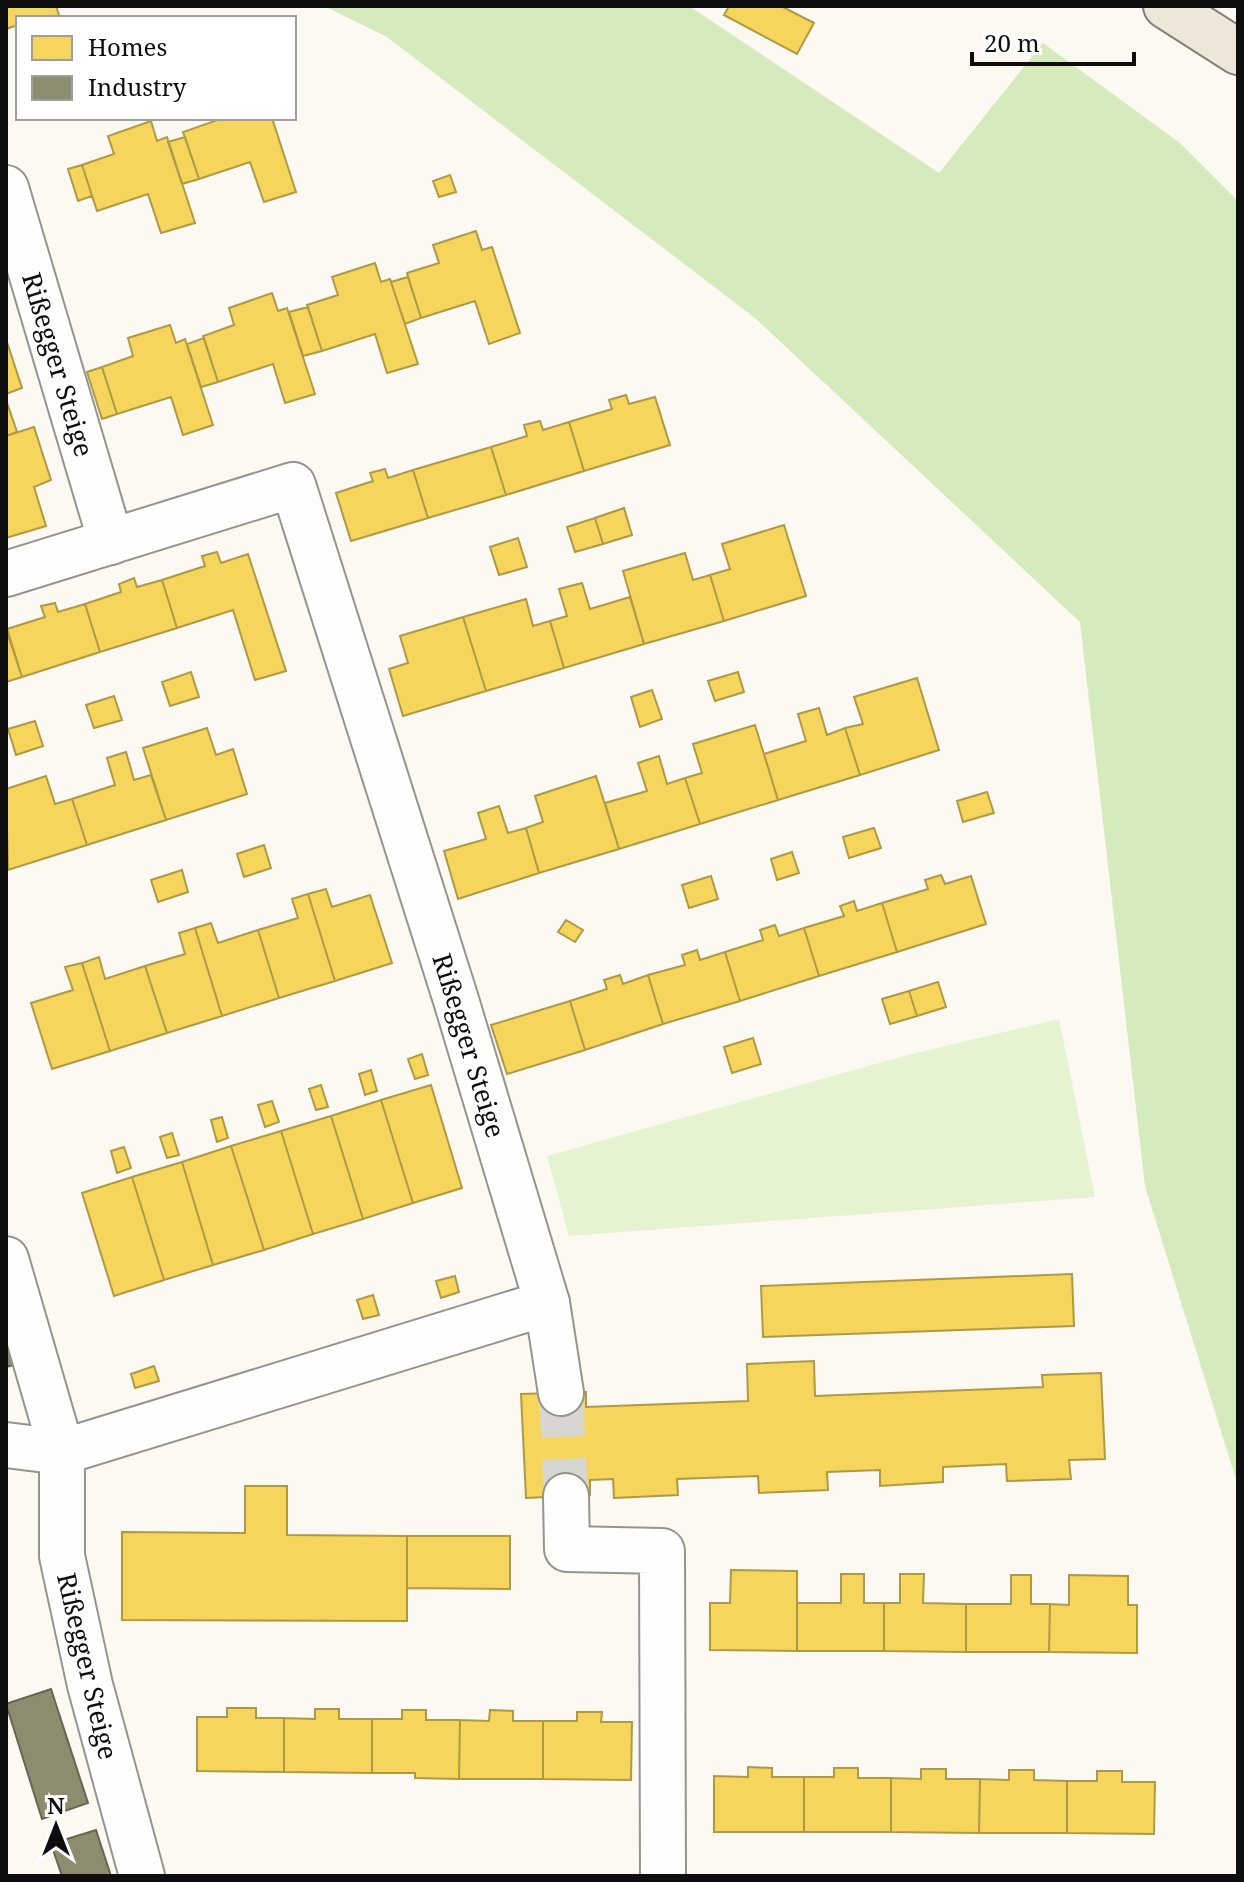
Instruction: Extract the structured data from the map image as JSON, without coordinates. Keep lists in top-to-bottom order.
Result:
{
  "streets": {
    "street": ["Rißegger Steige"]
  },
  "legend": ["Homes", "Industry"],
  "scale_bar": "20 m",
  "north": "top"
}
